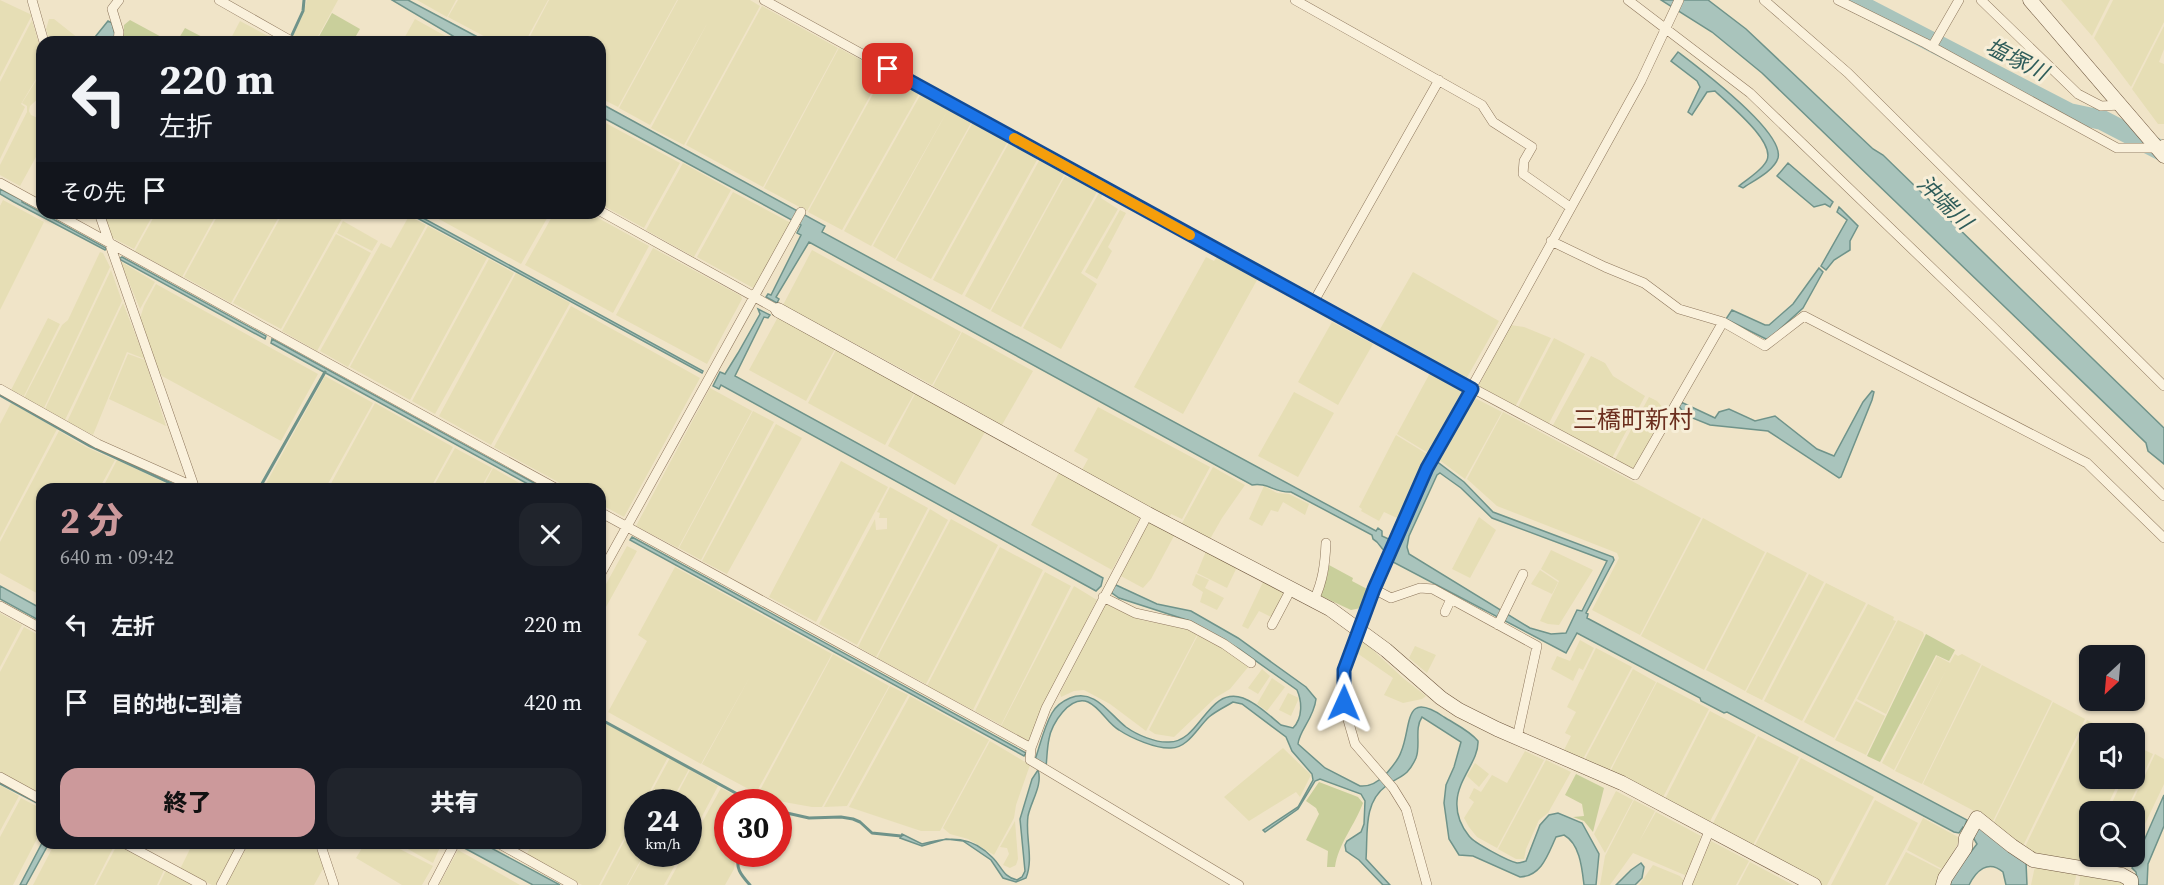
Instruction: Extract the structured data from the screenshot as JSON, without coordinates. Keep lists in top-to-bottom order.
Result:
{
  "districts": ["三橋町新村"],
  "water": ["塩塚川", "沖端川"],
  "north": "bottom left",
  "page": {
    "turn": ["220 m", "左折"],
    "then": "その先",
    "heading": ["2 分", "640 m · 09:42"],
    "list": [
      {
        "name": "左折",
        "value": "220 m"
      },
      {
        "name": "目的地に到着",
        "value": "420 m"
      }
    ],
    "buttons": ["終了", "共有"],
    "speed": "24 km/h",
    "limit": "30"
  }
}
